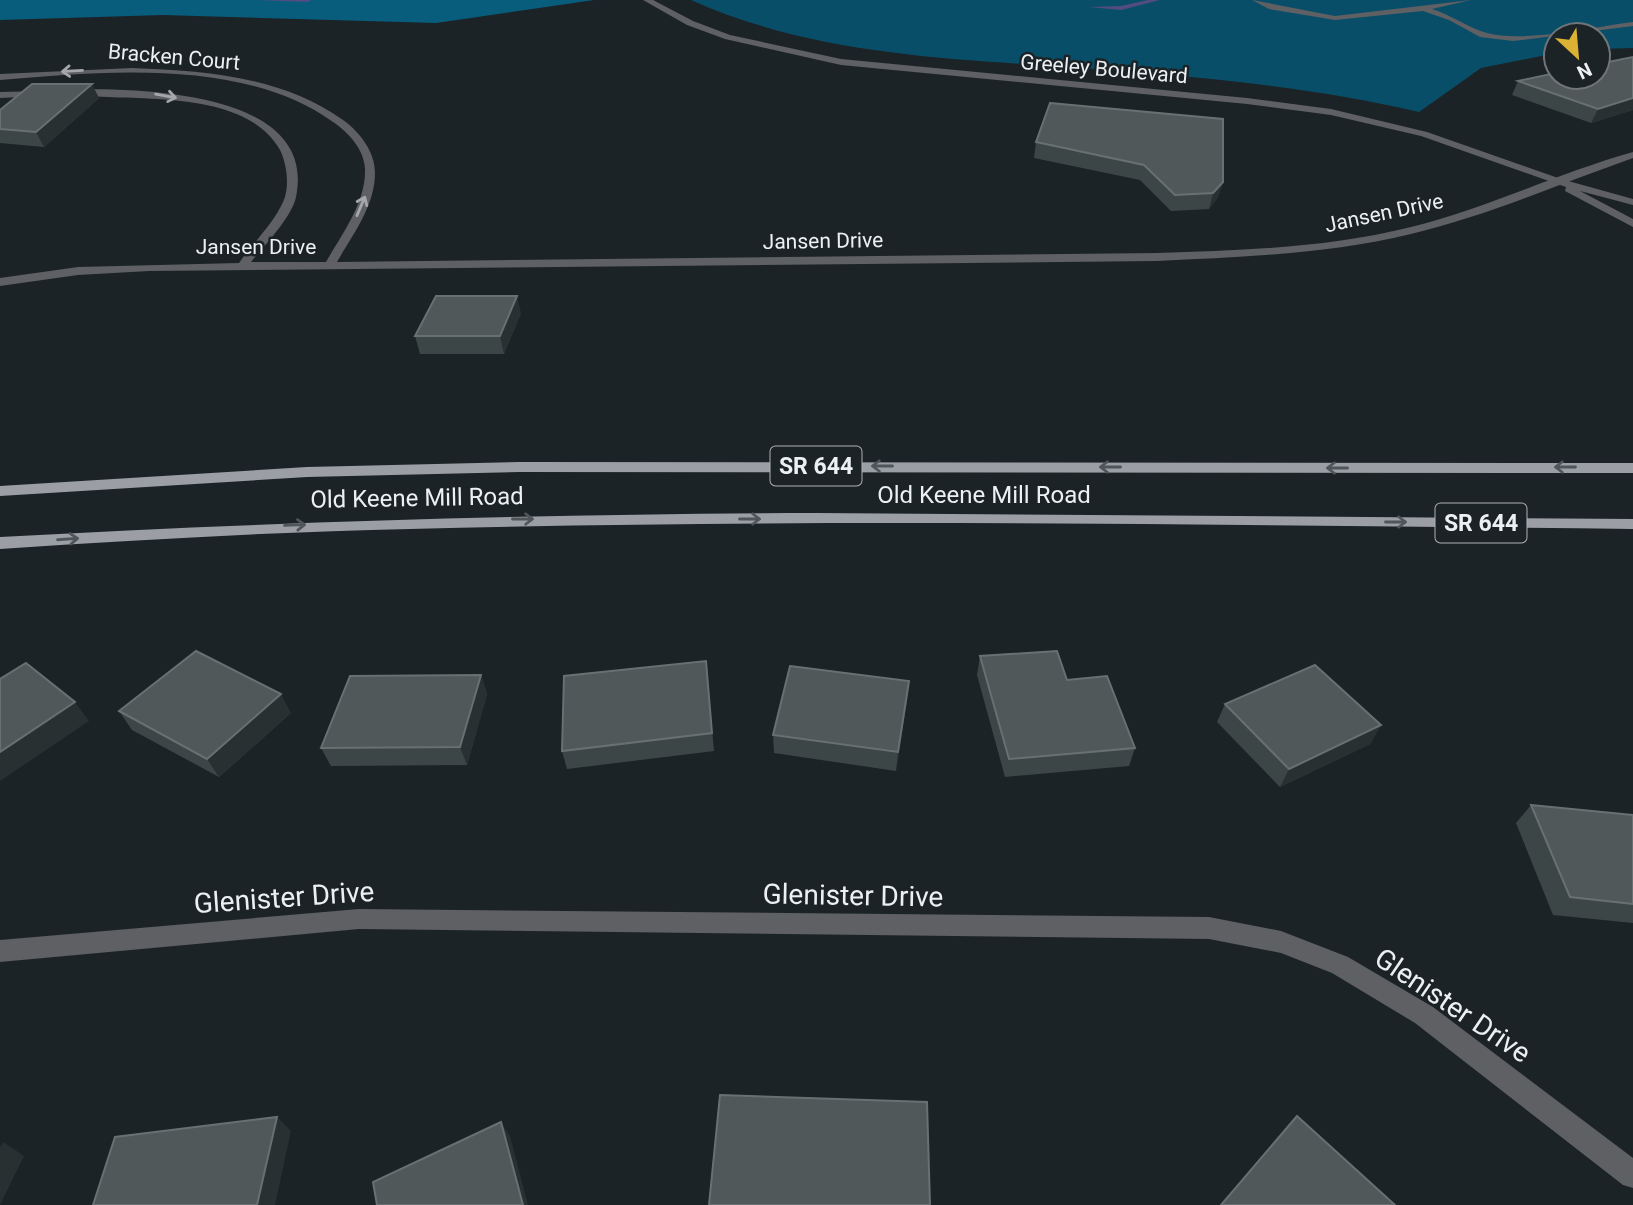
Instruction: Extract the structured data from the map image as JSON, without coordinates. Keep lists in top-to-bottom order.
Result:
{
  "streets": {
    "main road": ["SR 644", "Old Keene Mill Road"],
    "street": [
      "Bracken Court",
      "Greeley Boulevard",
      "Jansen Drive",
      "Glenister Drive"
    ]
  },
  "crossings": [
    ["Bracken Court", "Jansen Drive"],
    ["Greeley Boulevard", "Jansen Drive"]
  ],
  "north": "bottom right"
}
